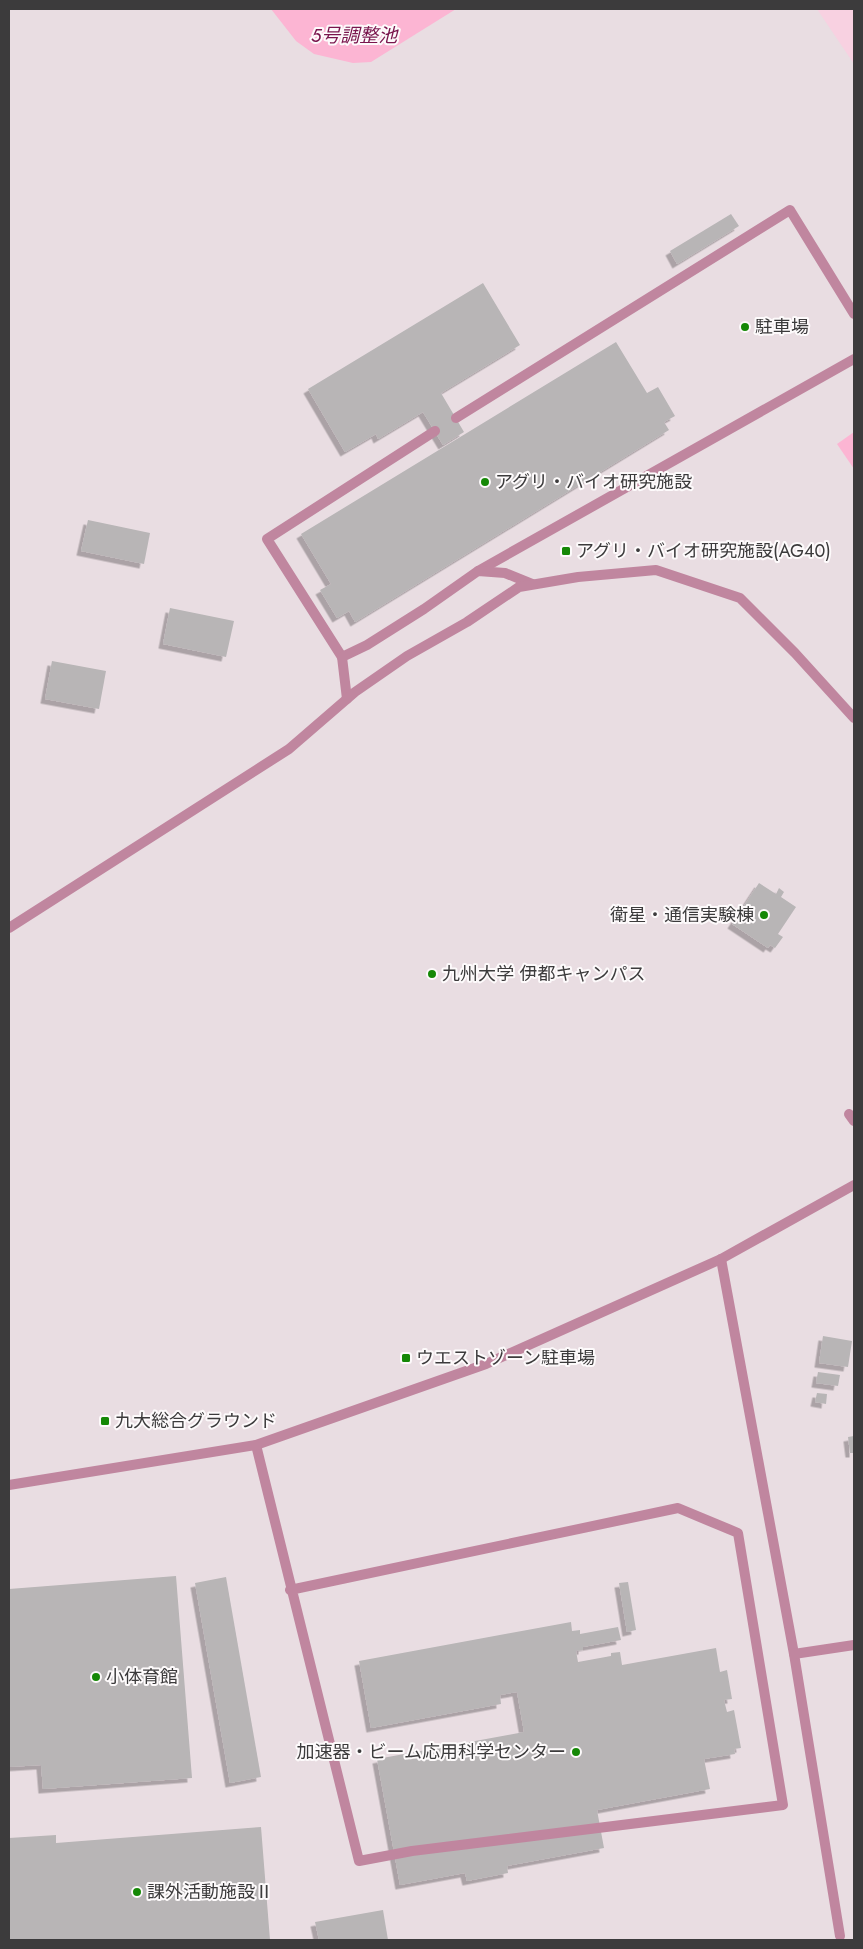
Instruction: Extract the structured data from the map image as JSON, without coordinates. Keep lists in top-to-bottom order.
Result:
{
  "water": ["5号調整池"],
  "places": {
    "other": [
      "駐車場",
      "アグリ・バイオ研究施設",
      "衛星・通信実験棟",
      "九州大学 伊都キャンパス",
      "小体育館",
      "加速器・ビーム応用科学センター",
      "課外活動施設Ⅱ"
    ],
    "transit": ["アグリ・バイオ研究施設(AG40)", "ウエストゾーン駐車場", "九大総合グラウンド"]
  }
}
